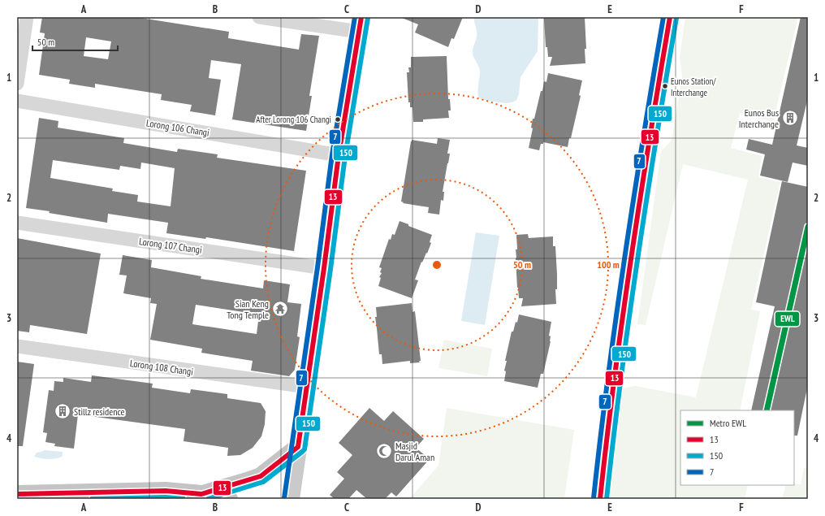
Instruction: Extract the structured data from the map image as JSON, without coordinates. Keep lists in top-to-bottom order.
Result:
{
  "streets": {
    "street": ["Lorong 106 Changi", "Lorong 107 Changi", "Lorong 108 Changi"]
  },
  "places": {
    "other": ["Eunos Station/ Interchange", "After Lorong 106 Changi"],
    "building": ["Eunos Bus Interchange", "Stillz residence"],
    "temple": ["Sian Keng Tong Temple"],
    "mosque": ["Masjid Darul Aman"]
  },
  "lines": [
    "transit line 13",
    "transit line 7",
    "transit line 150",
    "metro line EWL"
  ],
  "legend": [
    "Metro EWL",
    "13",
    "150",
    "7"
  ],
  "scale_bar": "50 m",
  "grid": {
    "columns": [
      "A",
      "B",
      "C",
      "D",
      "E",
      "F"
    ],
    "rows": [
      "1",
      "2",
      "3",
      "4"
    ]
  },
  "rings": ["50 m", "100 m"]
}
